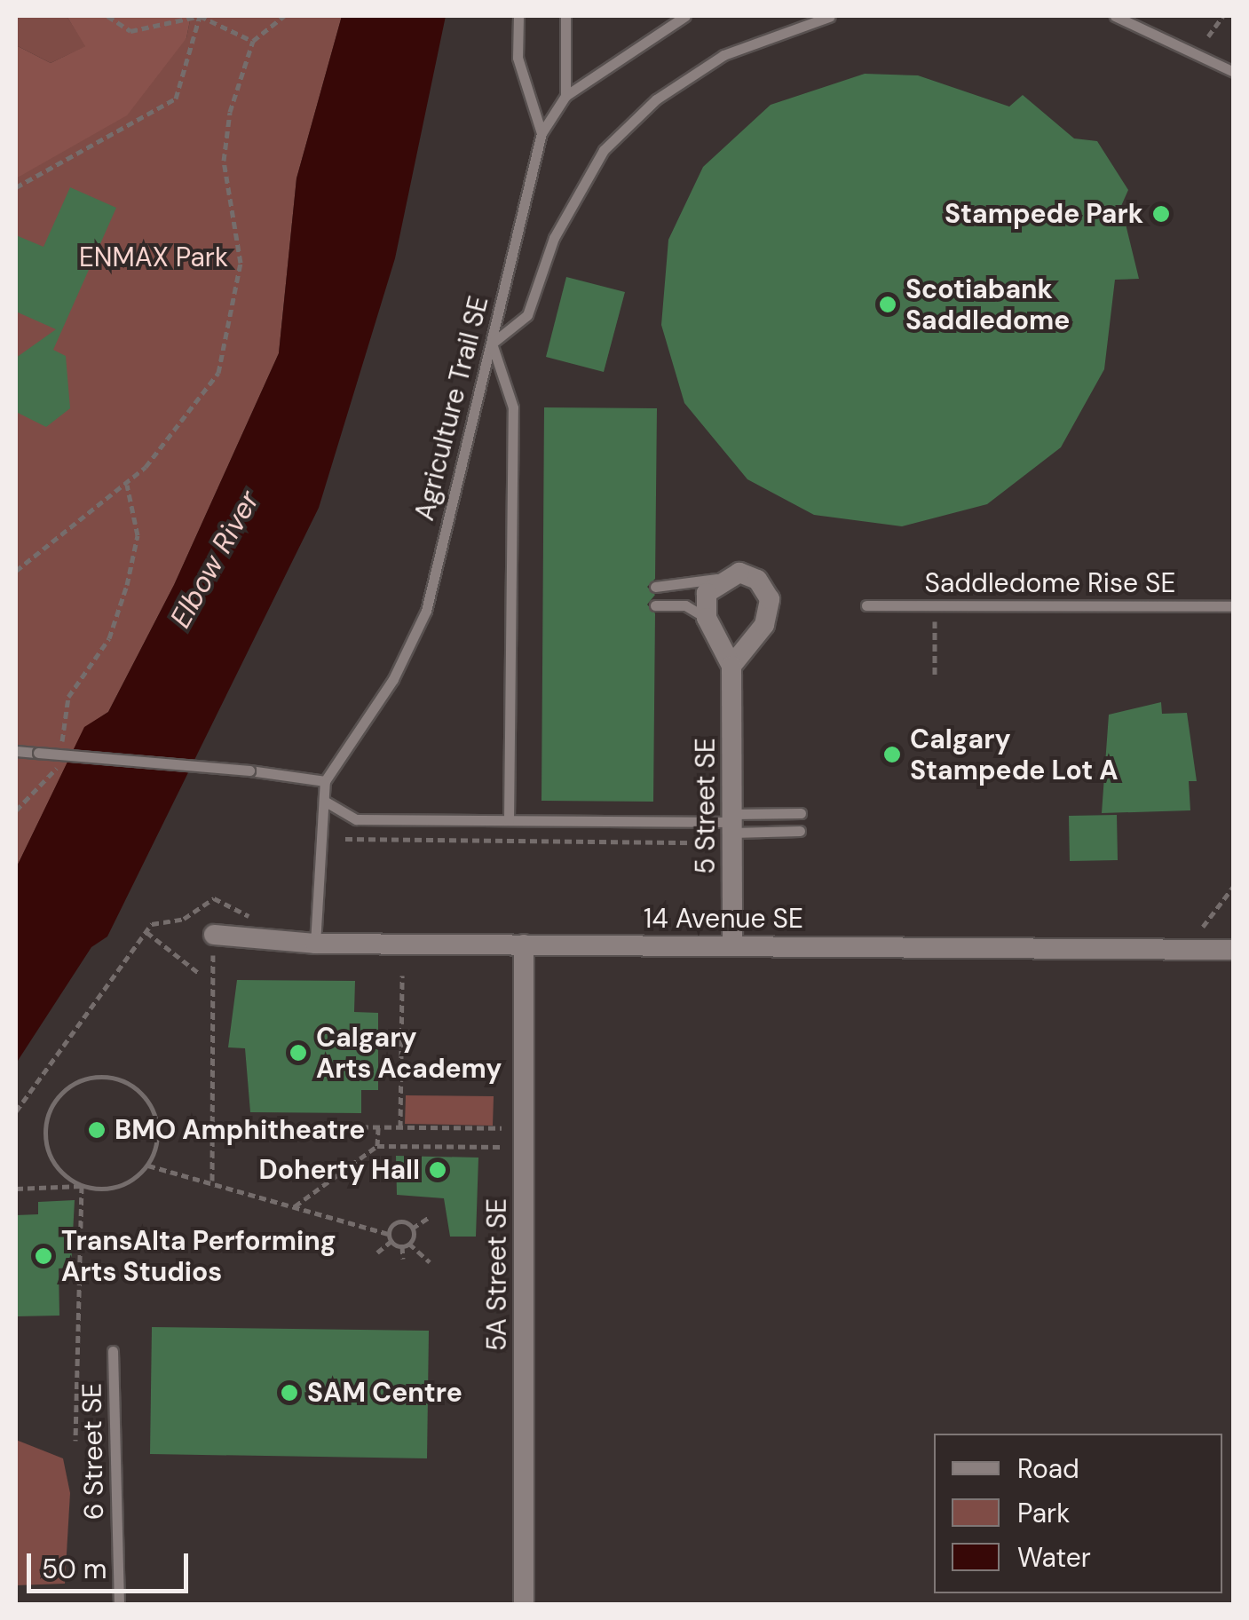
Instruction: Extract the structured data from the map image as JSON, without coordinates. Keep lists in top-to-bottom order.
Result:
{
  "streets": {
    "street": ["5 Street SE", "14 Avenue SE", "5A Street SE"],
    "lane": ["Agriculture Trail SE", "Saddledome Rise SE", "6 Street SE"]
  },
  "crossings": [
    ["5 Street SE", "14 Avenue SE"],
    ["14 Avenue SE", "5A Street SE"]
  ],
  "water": ["Elbow River"],
  "parks": ["ENMAX Park"],
  "places": [
    "Stampede Park",
    "Scotiabank Saddledome",
    "Calgary Stampede Lot A",
    "Calgary Arts Academy",
    "BMO Amphitheatre",
    "Doherty Hall",
    "TransAlta Performing Arts Studios",
    "SAM Centre"
  ],
  "legend": ["Road", "Park", "Water"],
  "scale_bar": "50 m"
}
